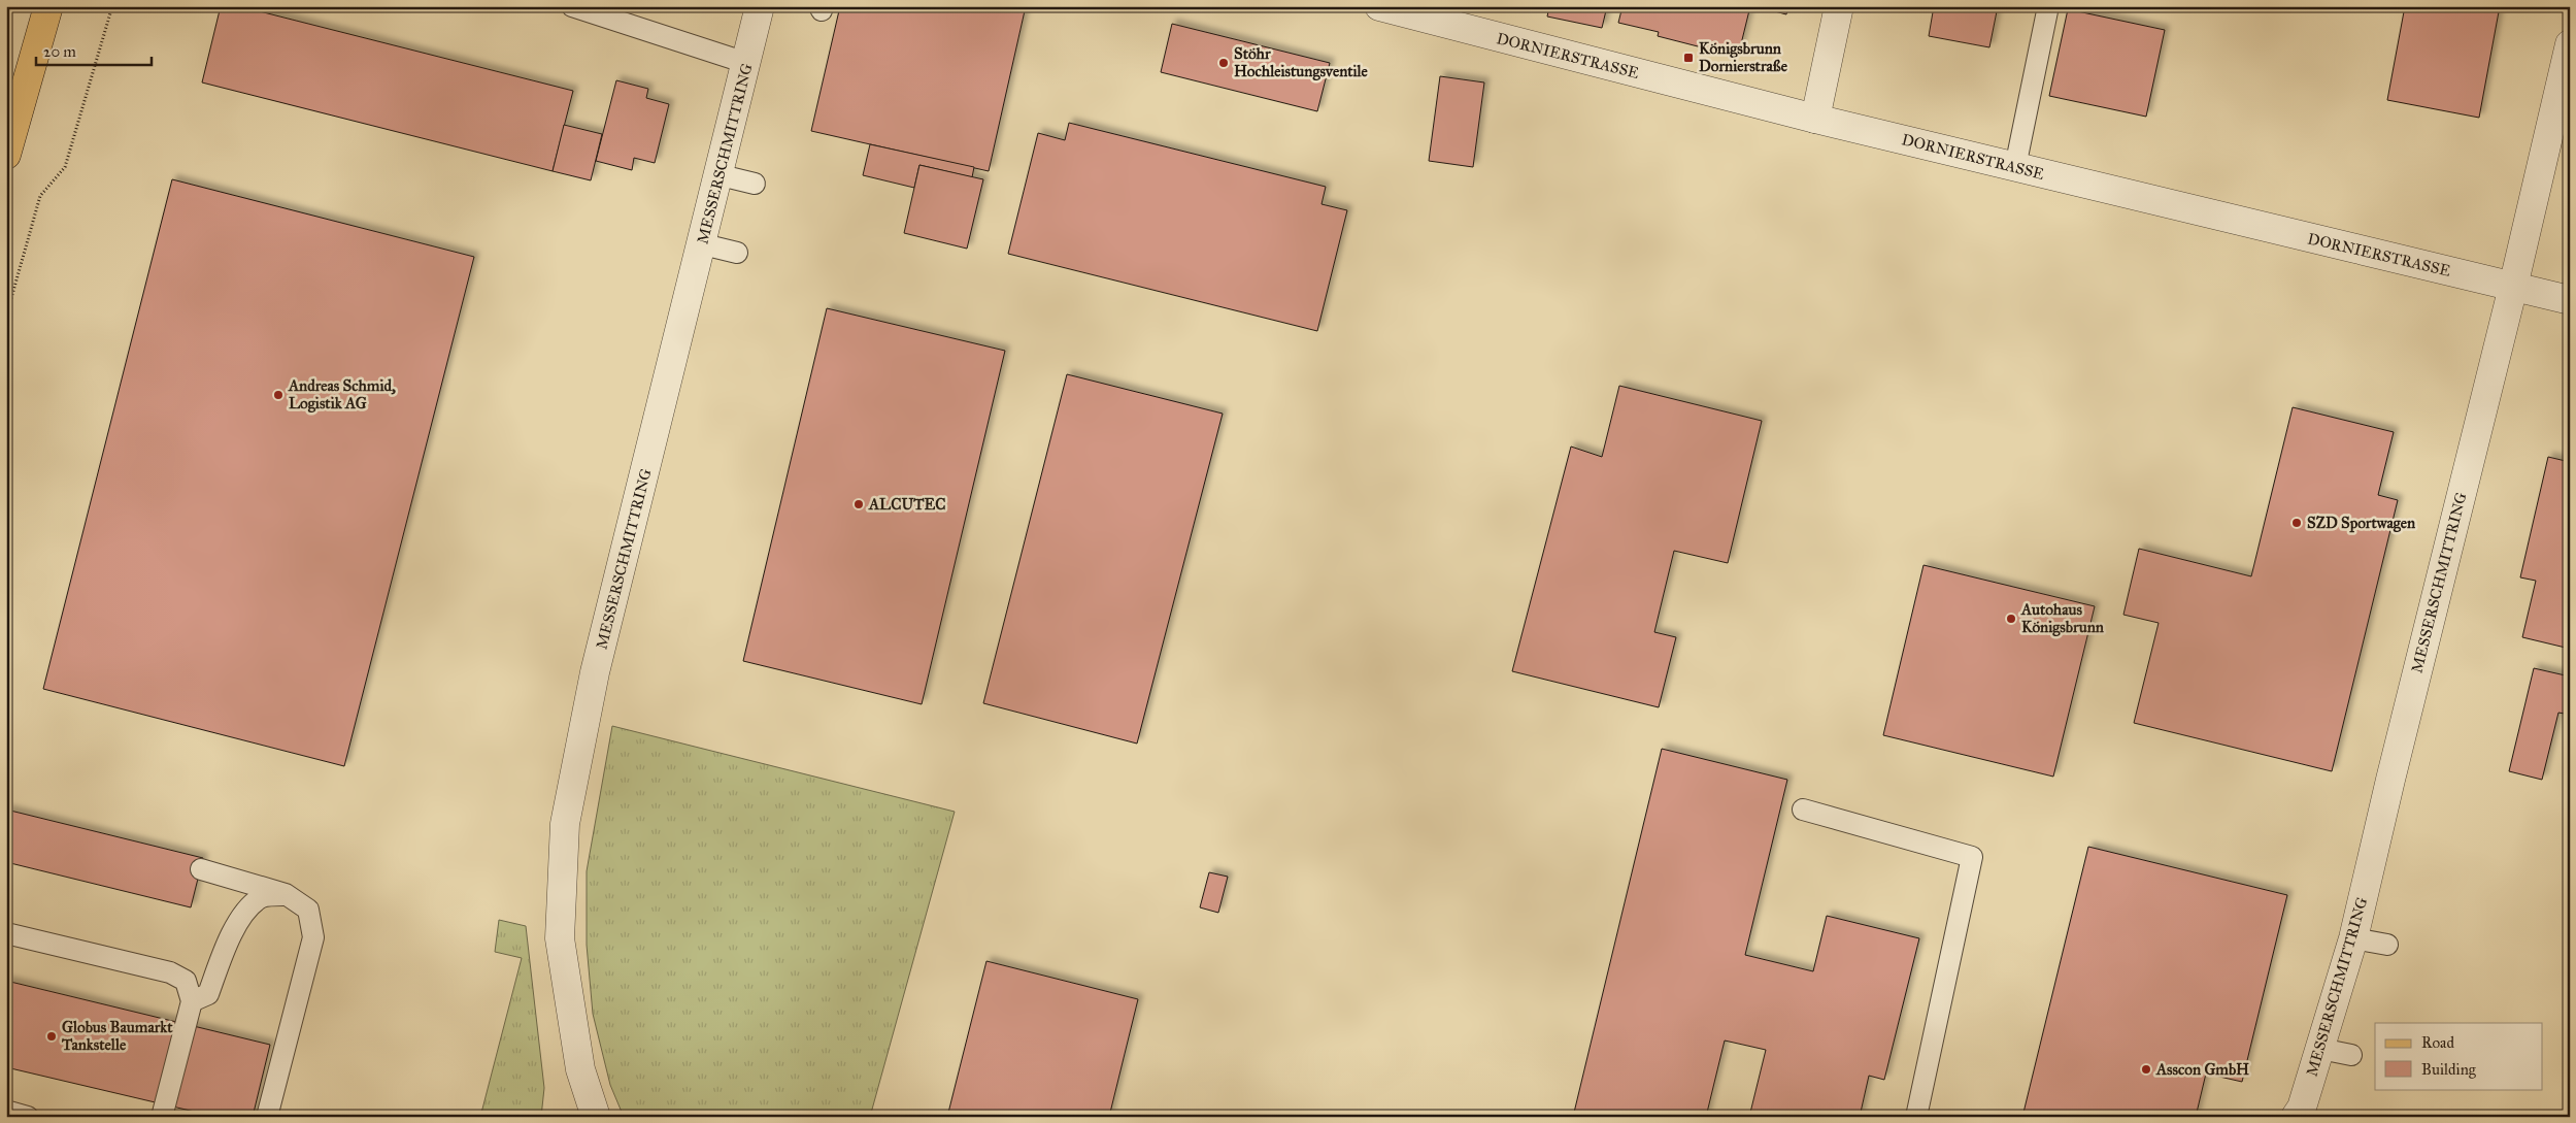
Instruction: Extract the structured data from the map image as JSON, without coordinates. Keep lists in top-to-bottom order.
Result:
{
  "streets": {
    "street": ["DORNIERSTRASSE", "MESSERSCHMITTRING"]
  },
  "crossings": [
    ["DORNIERSTRASSE", "MESSERSCHMITTRING"]
  ],
  "places": {
    "transit": ["Königsbrunn Dornierstraße"],
    "other": [
      "Stöhr Hochleistungsventile",
      "Andreas Schmid, Logistik AG",
      "ALCUTEC",
      "SZD Sportwagen",
      "Autohaus Königsbrunn",
      "Globus Baumarkt Tankstelle",
      "Asscon GmbH"
    ]
  },
  "legend": ["Road", "Building"],
  "scale_bar": "20 m"
}
